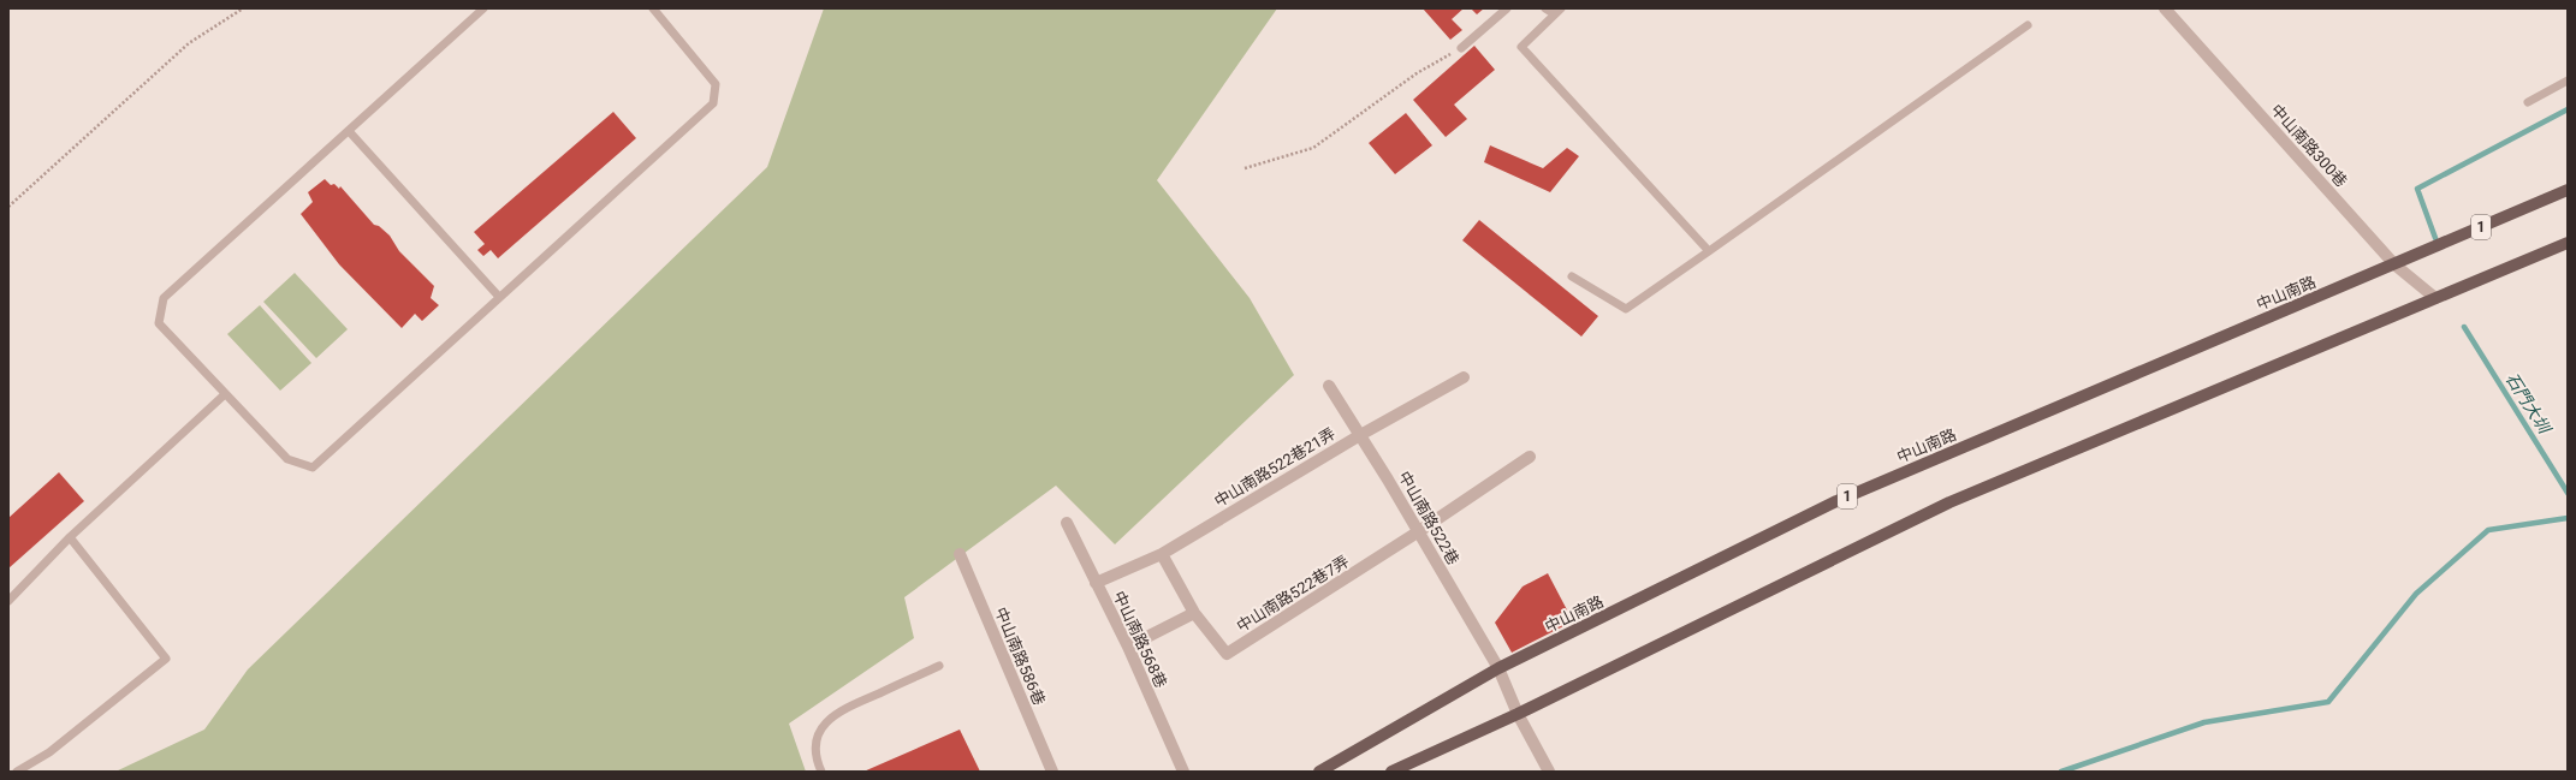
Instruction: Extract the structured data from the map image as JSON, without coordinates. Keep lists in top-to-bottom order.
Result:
{
  "streets": {
    "main road": ["1", "中山南路"],
    "street": [
      "中山南路300巷",
      "中山南路522巷21弄",
      "中山南路522巷",
      "中山南路522巷7弄",
      "中山南路568巷",
      "中山南路586巷"
    ]
  },
  "crossings": [
    ["中山南路300巷", "中山南路"],
    ["中山南路", "中山南路522巷"],
    ["中山南路522巷21弄", "中山南路522巷"],
    ["中山南路522巷21弄", "中山南路568巷"],
    ["中山南路522巷", "中山南路522巷7弄"]
  ],
  "water": ["石門大圳"]
}
